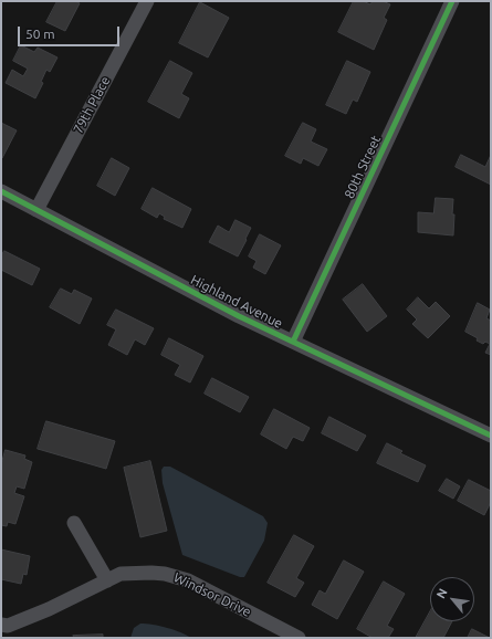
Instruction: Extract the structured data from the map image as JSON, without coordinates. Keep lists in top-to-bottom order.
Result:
{
  "streets": {
    "street": [
      "79th Place",
      "80th Street",
      "Highland Avenue",
      "Windsor Drive"
    ]
  },
  "crossings": [
    ["79th Place", "Highland Avenue"],
    ["80th Street", "Highland Avenue"]
  ],
  "scale_bar": "50 m",
  "north": "top left"
}
